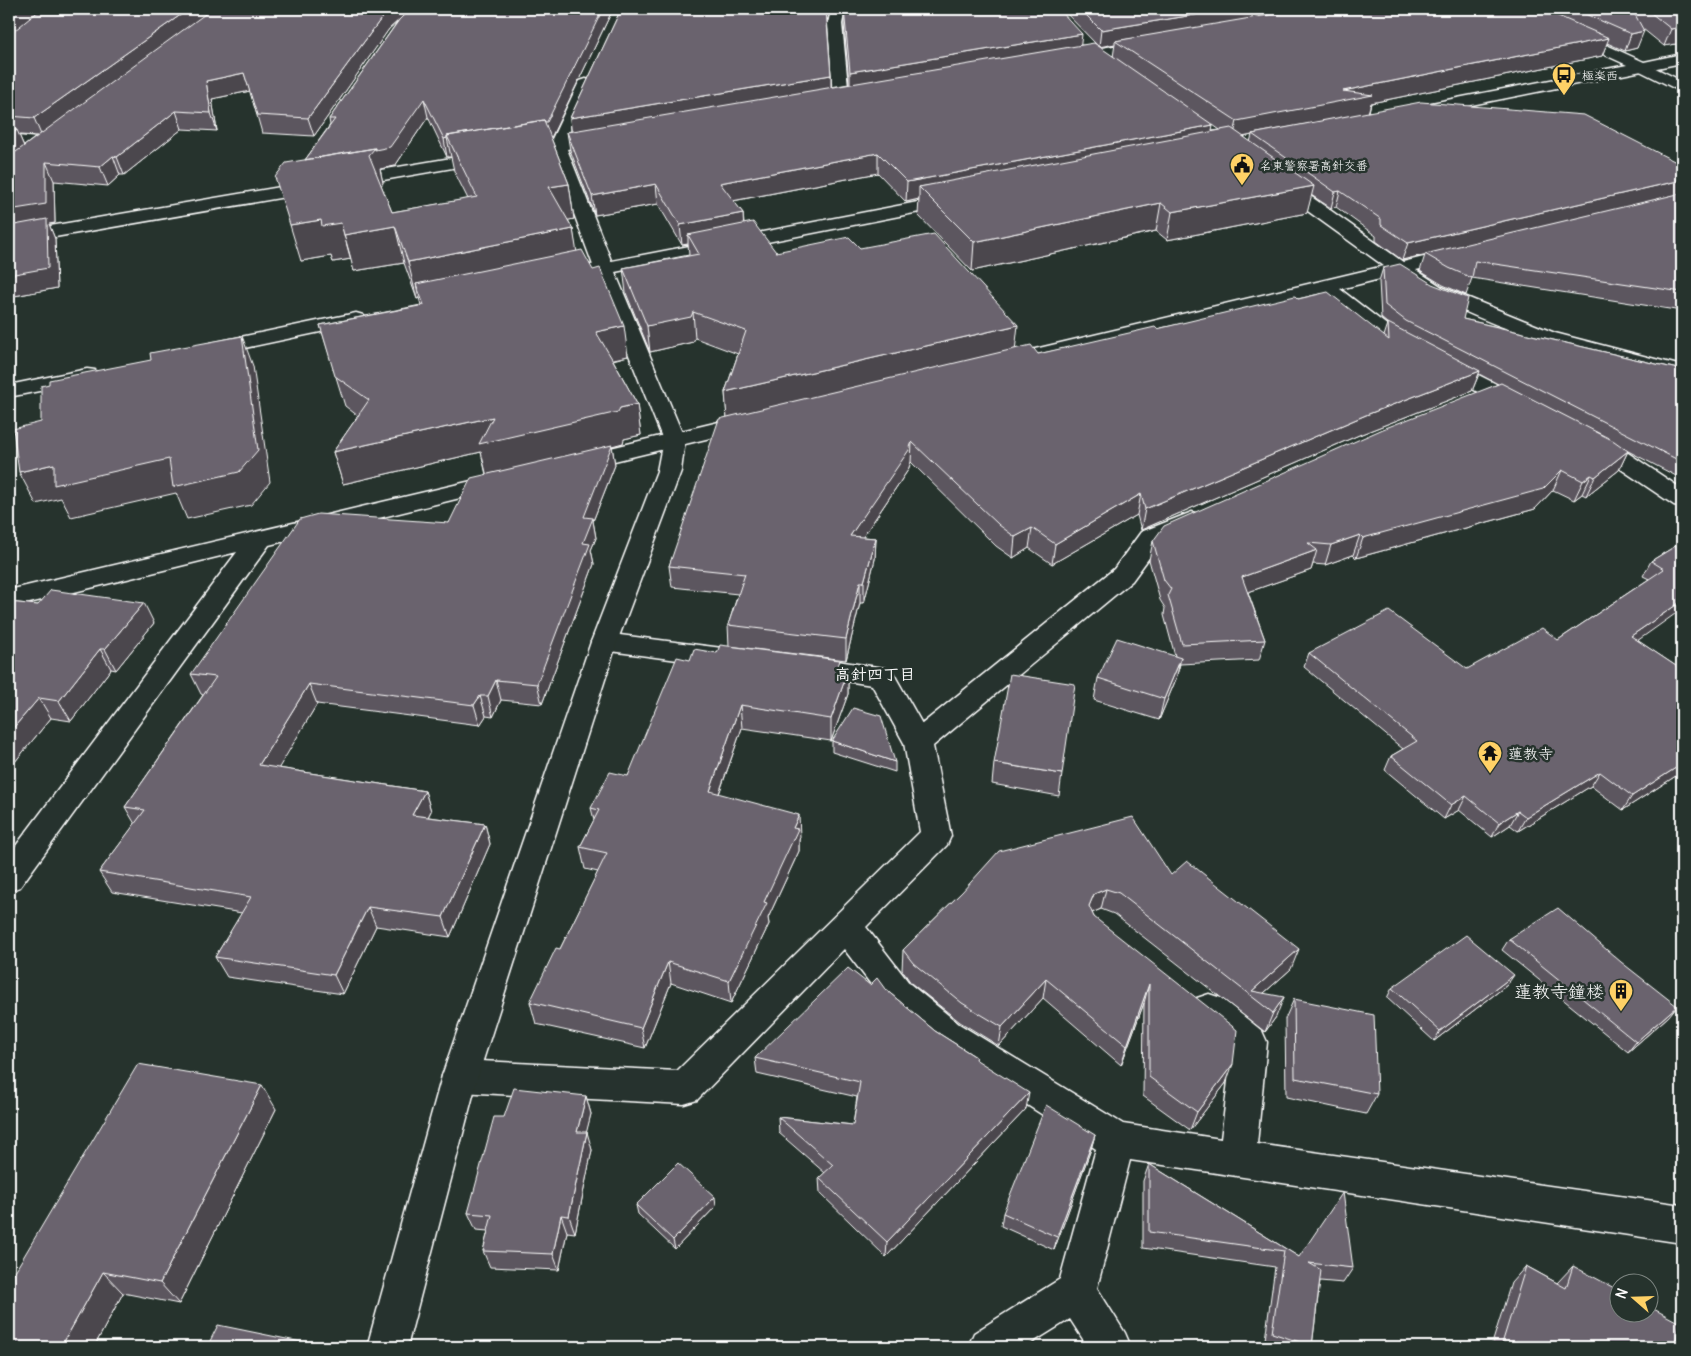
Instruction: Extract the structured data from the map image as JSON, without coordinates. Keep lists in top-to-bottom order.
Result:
{
  "districts": ["高針四丁目"],
  "places": {
    "bus stop": ["極楽西"],
    "public building": ["名東警察署高針交番"],
    "temple": ["蓮教寺"],
    "building": ["蓮教寺鐘楼"]
  },
  "north": "left"
}
